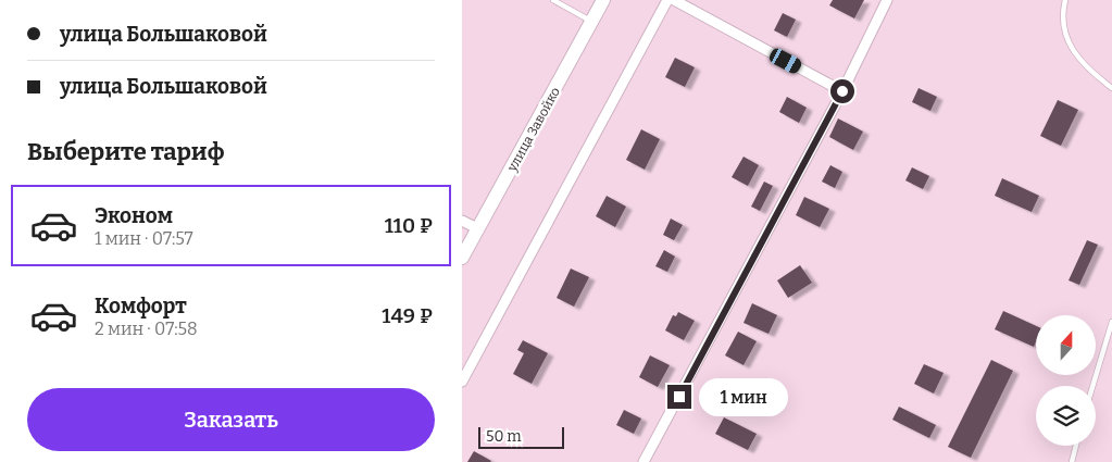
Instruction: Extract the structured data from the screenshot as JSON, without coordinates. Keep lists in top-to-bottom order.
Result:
{
  "streets": {
    "main road": ["улица Завойко"]
  },
  "scale_bar": "50 m",
  "north": "top",
  "page": {
    "banner": ["улица Большаковой", "улица Большаковой"],
    "heading": "Выберите тариф",
    "list": [
      {
        "name": "Эконом",
        "note": "1 мин · 07:57",
        "value": "110 ₽"
      },
      {
        "name": "Комфорт",
        "note": "2 мин · 07:58",
        "value": "149 ₽"
      }
    ],
    "buttons": "Заказать",
    "bubble": "1 мин",
    "scale": "50 m"
  }
}
